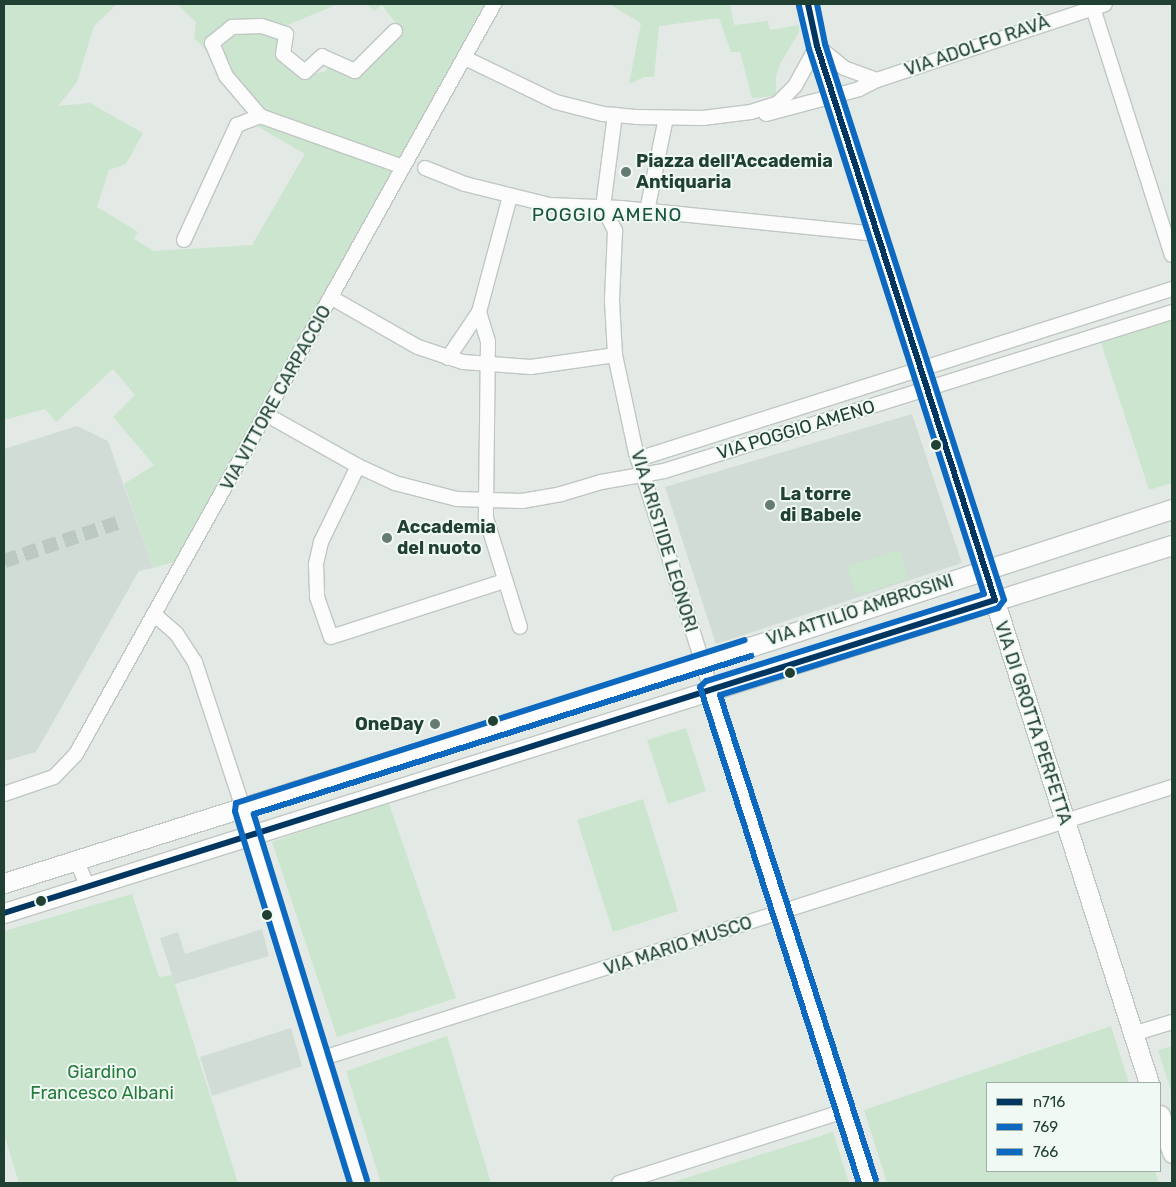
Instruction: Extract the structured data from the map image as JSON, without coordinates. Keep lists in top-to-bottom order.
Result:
{
  "streets": {
    "street": [
      "VIA ADOLFO RAVÀ",
      "VIA VITTORE CARPACCIO",
      "VIA POGGIO AMENO",
      "VIA ARISTIDE LEONORI",
      "VIA ATTILIO AMBROSINI",
      "VIA DI GROTTA PERFETTA",
      "VIA MARIO MUSCO"
    ]
  },
  "crossings": [
    ["VIA ADOLFO RAVÀ", "VIA DI GROTTA PERFETTA"],
    ["VIA VITTORE CARPACCIO", "VIA POGGIO AMENO"],
    ["VIA POGGIO AMENO", "VIA ARISTIDE LEONORI"],
    ["VIA POGGIO AMENO", "VIA DI GROTTA PERFETTA"],
    ["VIA ARISTIDE LEONORI", "VIA ATTILIO AMBROSINI"],
    ["VIA ARISTIDE LEONORI", "VIA MARIO MUSCO"],
    ["VIA ATTILIO AMBROSINI", "VIA DI GROTTA PERFETTA"],
    ["VIA DI GROTTA PERFETTA", "VIA MARIO MUSCO"]
  ],
  "districts": ["POGGIO AMENO"],
  "parks": ["Giardino Francesco Albani"],
  "places": [
    "Piazza dell'Accademia Antiquaria",
    "La torre di Babele",
    "Accademia del nuoto",
    "OneDay"
  ],
  "lines": ["transit line n716", "transit line 766", "transit line 769"],
  "legend": ["n716", "769", "766"]
}
